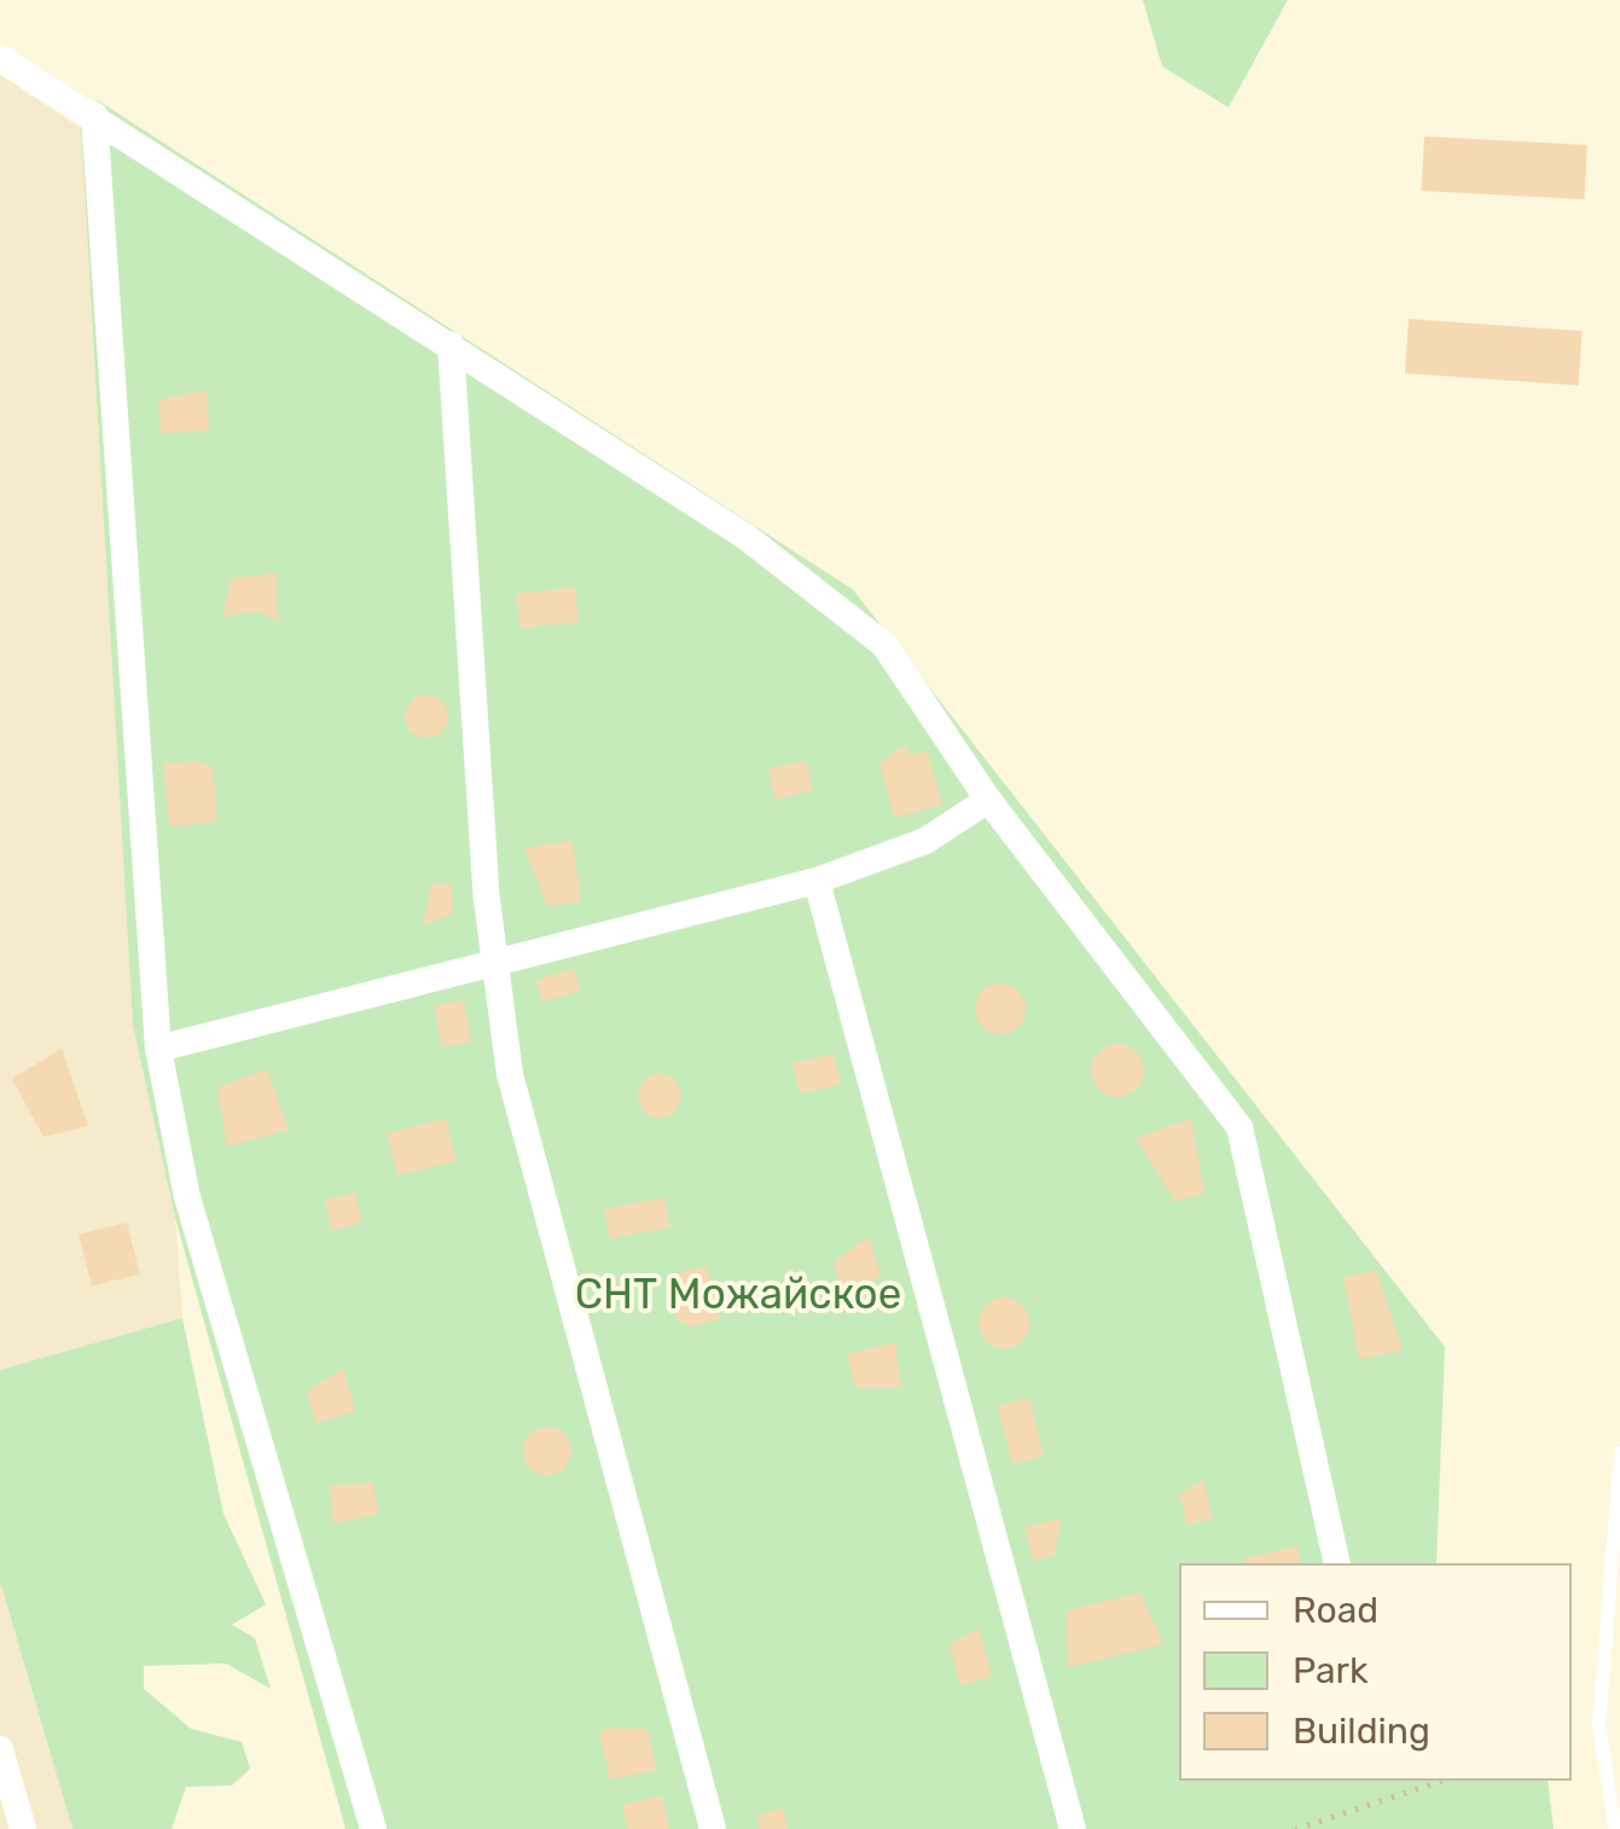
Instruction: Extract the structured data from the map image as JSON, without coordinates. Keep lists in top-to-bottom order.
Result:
{
  "parks": ["СНТ Можайское"],
  "legend": ["Road", "Park", "Building"]
}
